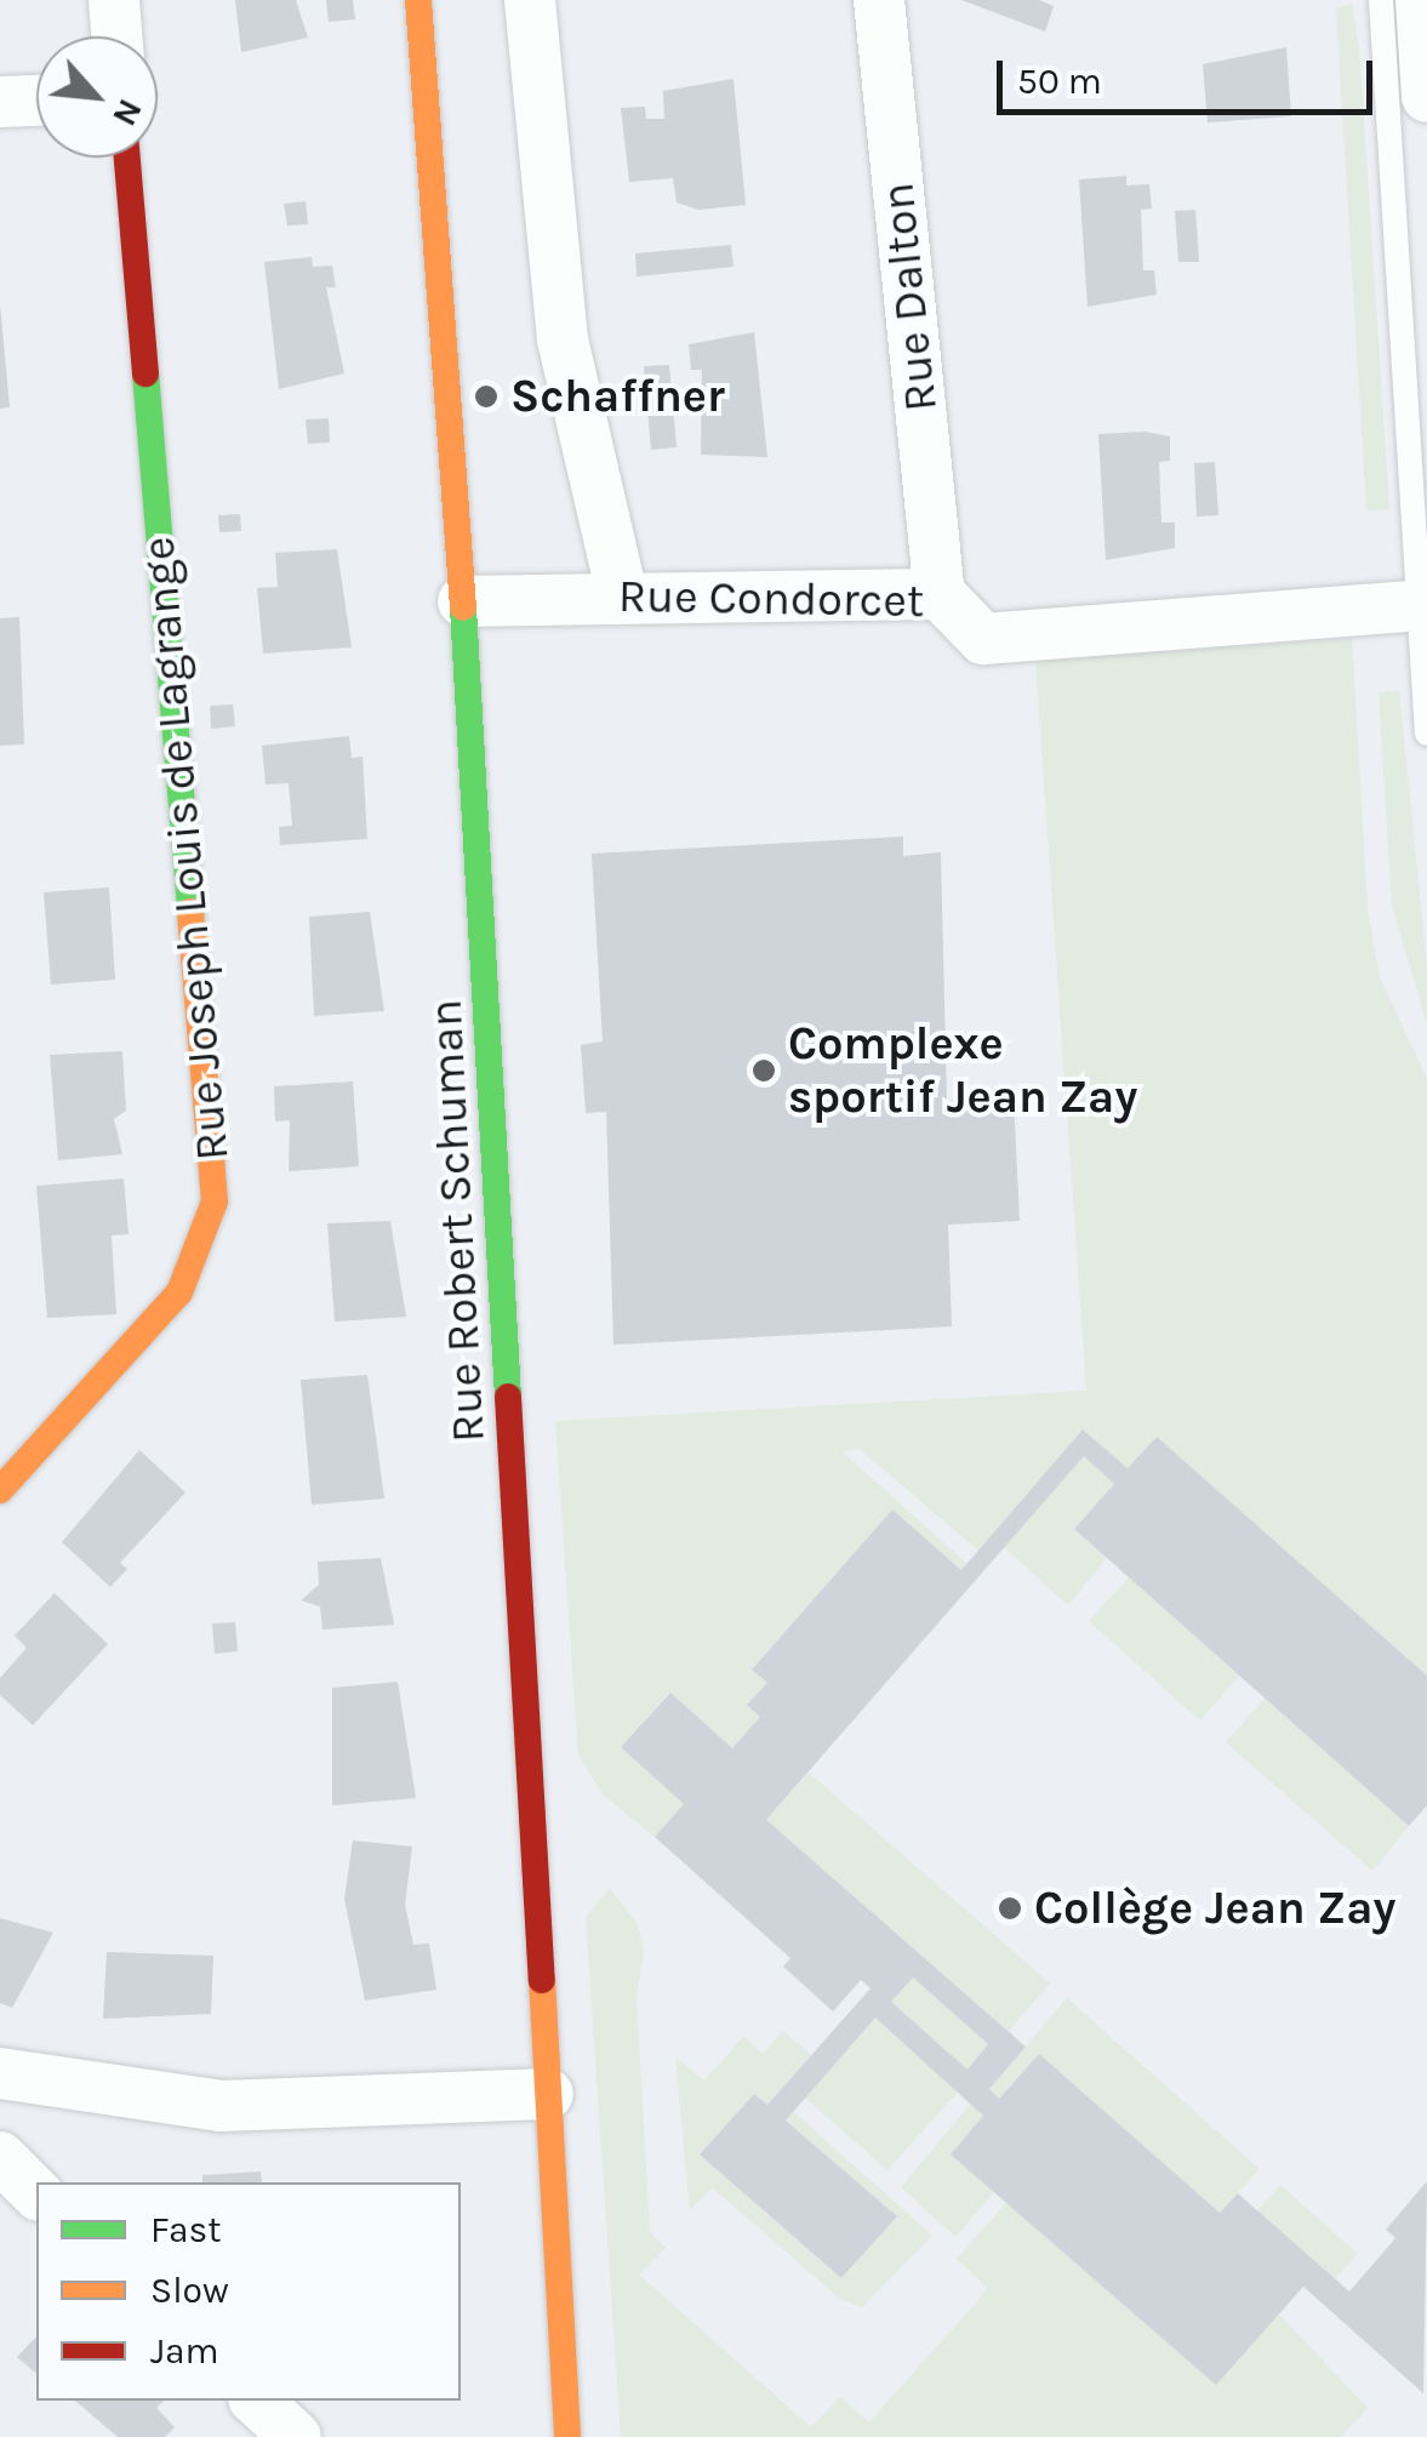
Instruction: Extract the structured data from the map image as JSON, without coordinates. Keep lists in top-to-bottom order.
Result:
{
  "streets": {
    "street": [
      "Rue Dalton",
      "Rue Condorcet",
      "Rue Joseph Louis de Lagrange",
      "Rue Robert Schuman"
    ]
  },
  "crossings": [
    ["Rue Dalton", "Rue Condorcet"],
    ["Rue Condorcet", "Rue Robert Schuman"]
  ],
  "places": ["Schaffner", "Complexe sportif Jean Zay", "Collège Jean Zay"],
  "legend": ["Fast", "Slow", "Jam"],
  "scale_bar": "50 m",
  "north": "bottom right"
}
